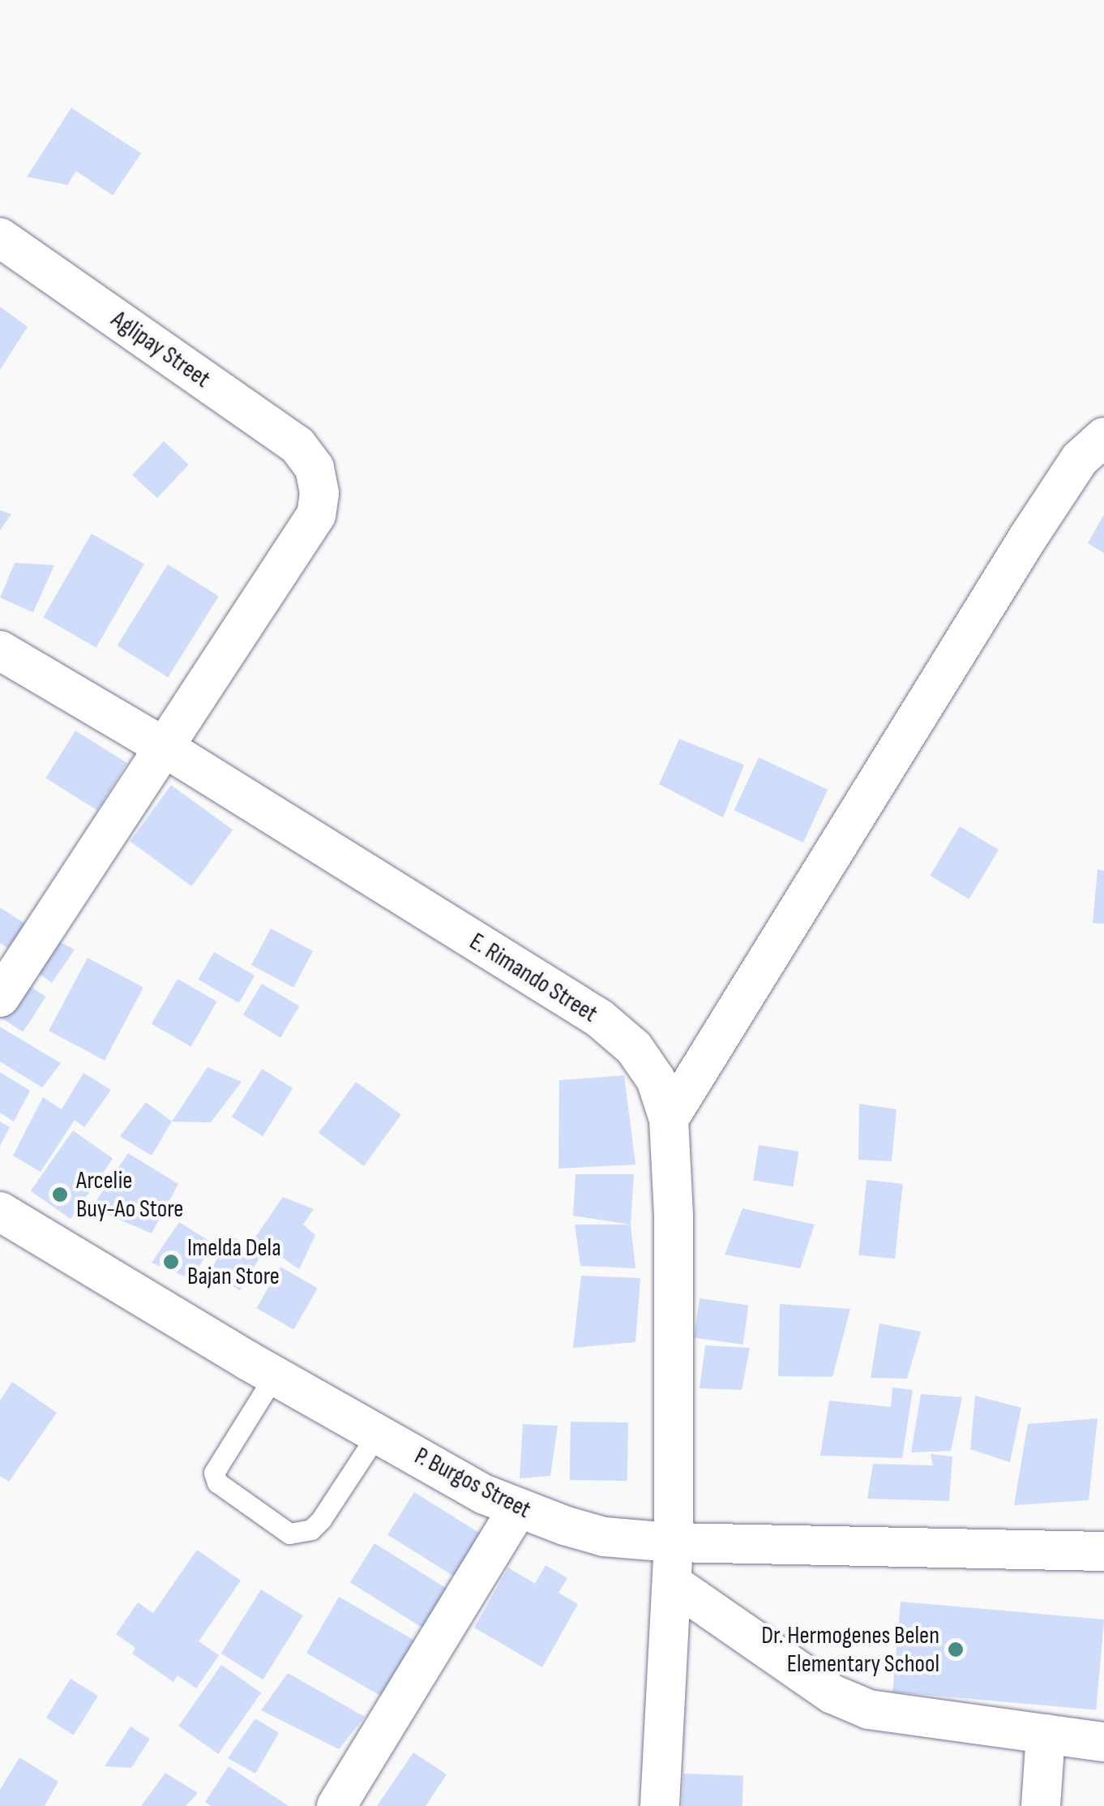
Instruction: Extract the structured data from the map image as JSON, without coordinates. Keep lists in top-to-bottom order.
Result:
{
  "streets": {
    "street": ["Aglipay Street", "E. Rimando Street", "P. Burgos Street"]
  },
  "crossings": [
    ["Aglipay Street", "E. Rimando Street"],
    ["E. Rimando Street", "P. Burgos Street"]
  ],
  "places": ["Arcelie Buy-Ao Store", "Imelda Dela Bajan Store", "Dr. Hermogenes Belen Elementary School"]
}
